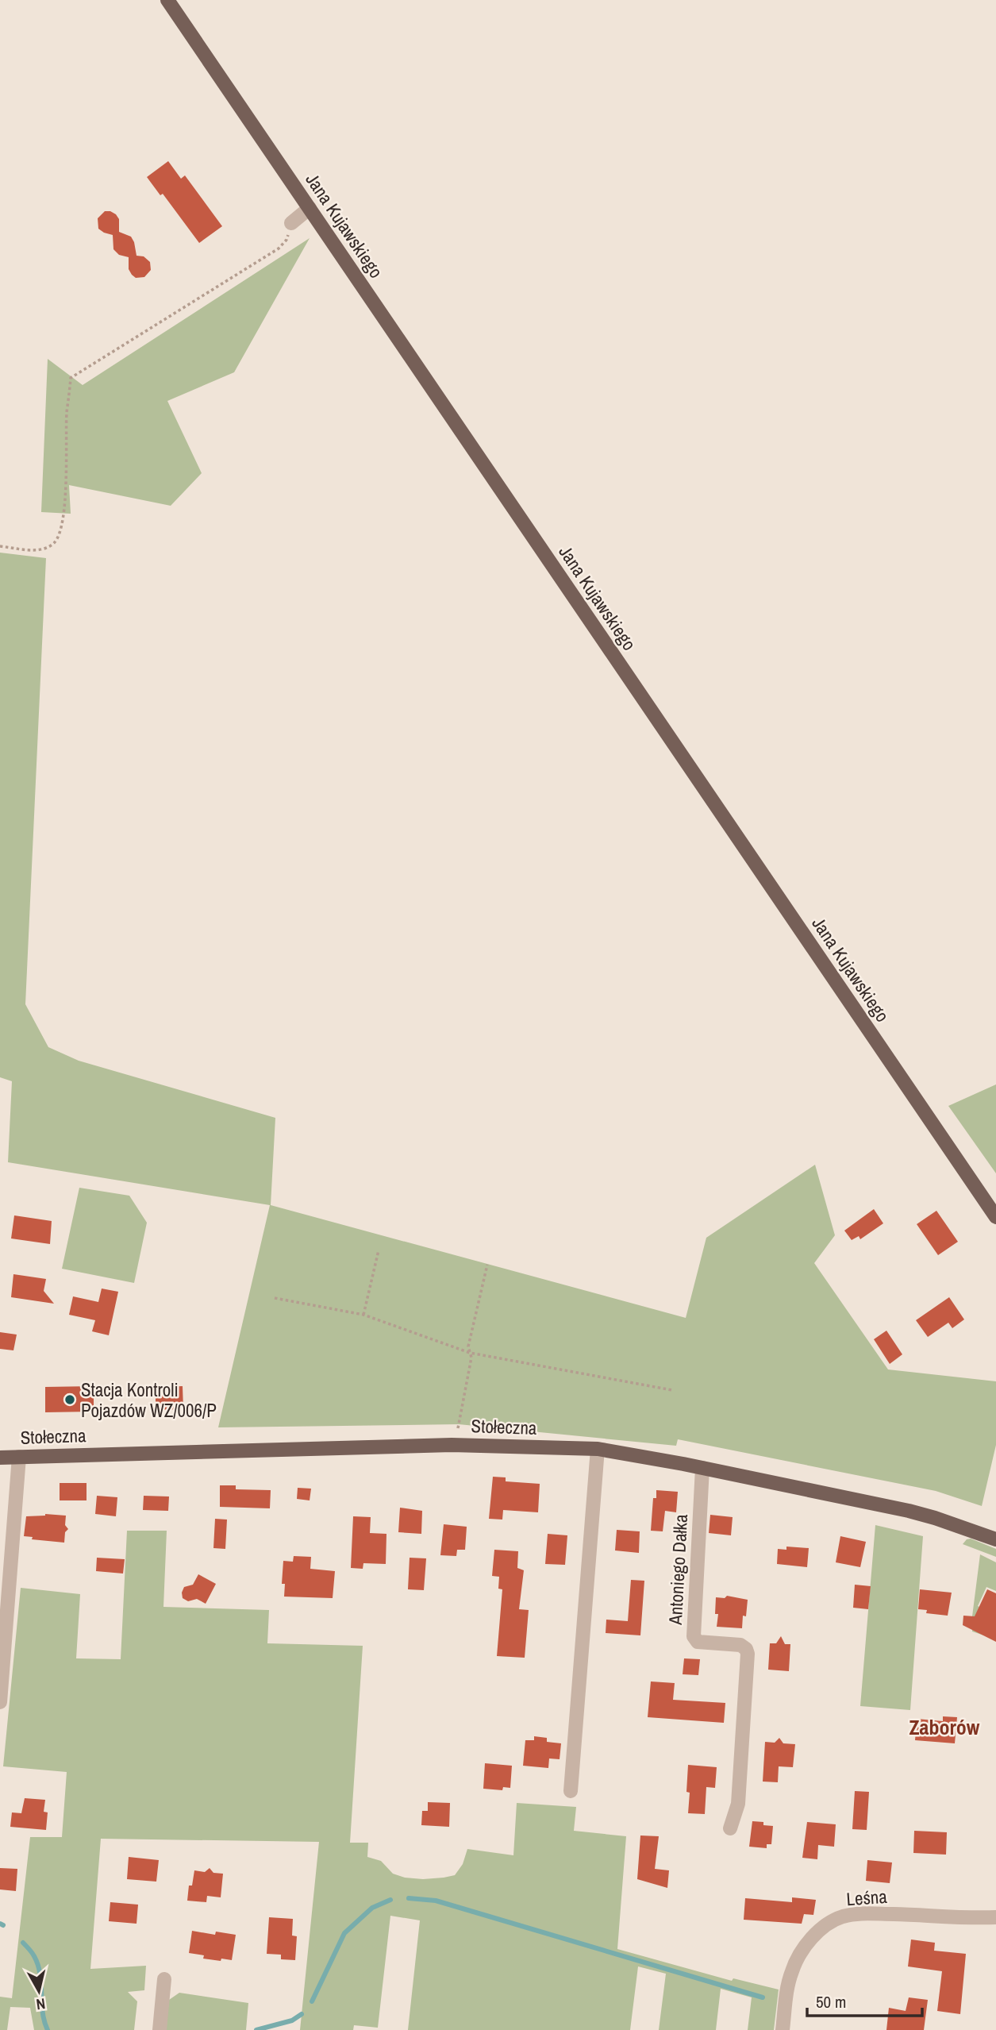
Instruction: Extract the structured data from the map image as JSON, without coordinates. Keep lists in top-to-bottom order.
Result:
{
  "streets": {
    "main road": ["Jana Kujawskiego", "Stołeczna"],
    "street": ["Antoniego Dałka", "Leśna"]
  },
  "crossings": [
    ["Stołeczna", "Antoniego Dałka"]
  ],
  "districts": ["Zaborów"],
  "places": ["Stacja Kontroli Pojazdów WZ/006/P"],
  "scale_bar": "50 m",
  "north": "bottom"
}
